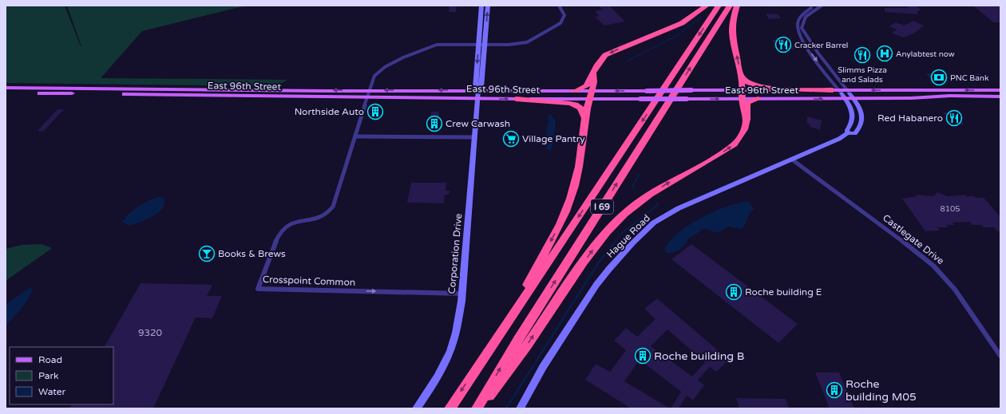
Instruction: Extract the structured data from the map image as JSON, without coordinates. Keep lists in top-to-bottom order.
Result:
{
  "streets": {
    "highway": ["I 69"],
    "main road": ["East 96th Street"],
    "street": [
      "Hague Road",
      "Castlegate Drive",
      "Corporation Drive",
      "Crosspoint Common"
    ]
  },
  "crossings": [
    ["East 96th Street", "Hague Road"],
    ["East 96th Street", "Corporation Drive"],
    ["East 96th Street", "Crosspoint Common"],
    ["Hague Road", "Castlegate Drive"],
    ["Corporation Drive", "Crosspoint Common"]
  ],
  "places": {
    "restaurant": ["Cracker Barrel", "Slimms Pizza and Salads", "Red Habanero"],
    "hospital": ["Anylabtest now"],
    "bank": ["PNC Bank"],
    "building": [
      "Northside Auto",
      "Crew Carwash",
      "Roche building E",
      "Roche building B",
      "Roche building M05"
    ],
    "supermarket": ["Village Pantry"],
    "bar": ["Books & Brews"]
  },
  "house_numbers": ["8105", "9320"],
  "legend": ["Road", "Park", "Water"]
}
